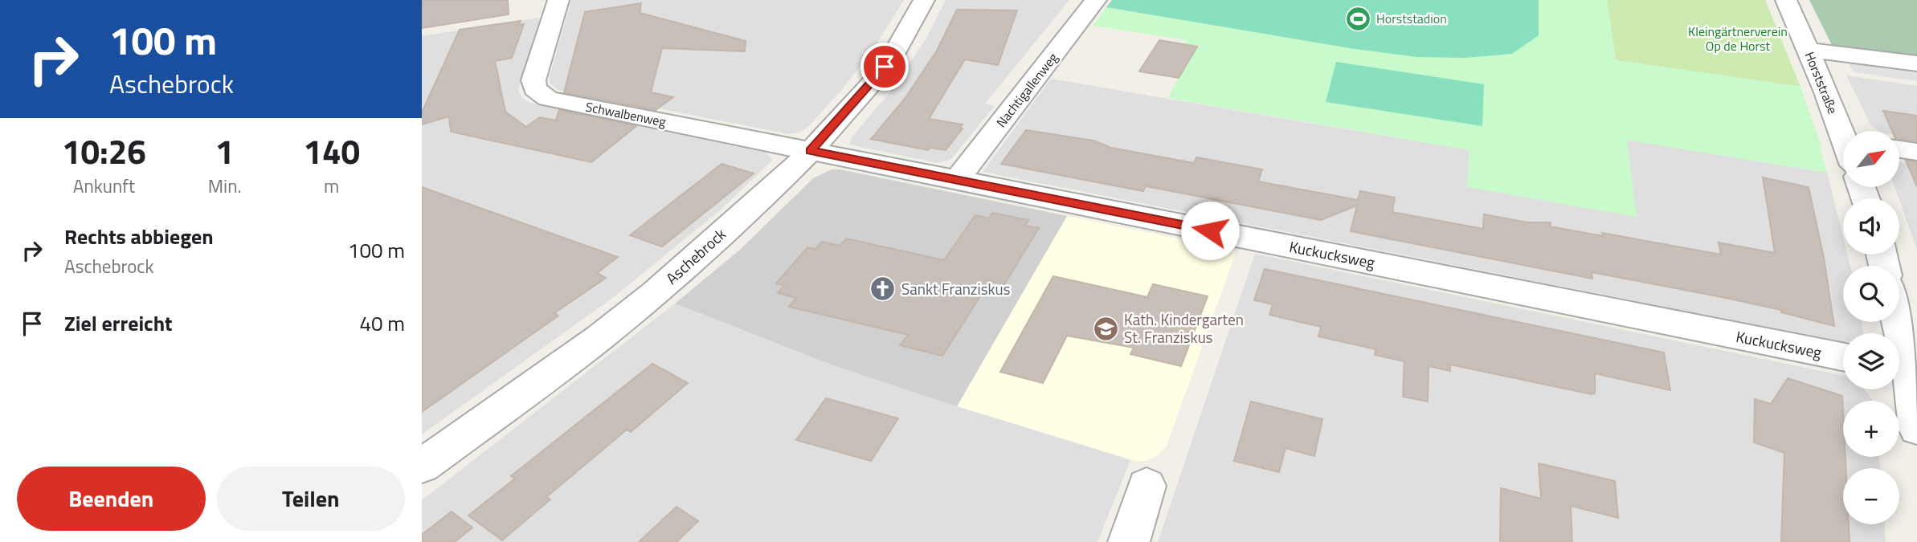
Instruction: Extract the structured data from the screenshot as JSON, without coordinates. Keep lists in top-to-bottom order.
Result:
{
  "streets": {
    "street": [
      "Horststraße",
      "Nachtigallenweg",
      "Schwalbenweg",
      "Kuckucksweg",
      "Aschebrock"
    ]
  },
  "crossings": [
    ["Nachtigallenweg", "Kuckucksweg"],
    ["Schwalbenweg", "Kuckucksweg"],
    ["Schwalbenweg", "Aschebrock"],
    ["Kuckucksweg", "Aschebrock"]
  ],
  "parks": ["Kleingärtnerverein Op de Horst"],
  "places": {
    "sports": ["Horststadion"],
    "church": ["Sankt Franziskus"],
    "school or university": ["Kath. Kindergarten St. Franziskus"]
  },
  "north": "top right",
  "page": {
    "turn": ["100 m", "Aschebrock"],
    "eta": [
      "10:26",
      "Ankunft",
      "1",
      "Min.",
      "140",
      "m"
    ],
    "map_buttons": ["+", "−"],
    "list": [
      {
        "name": "Rechts abbiegen",
        "note": "Aschebrock",
        "value": "100 m"
      },
      {
        "name": "Ziel erreicht",
        "value": "40 m"
      }
    ],
    "buttons": ["Beenden", "Teilen"]
  }
}
